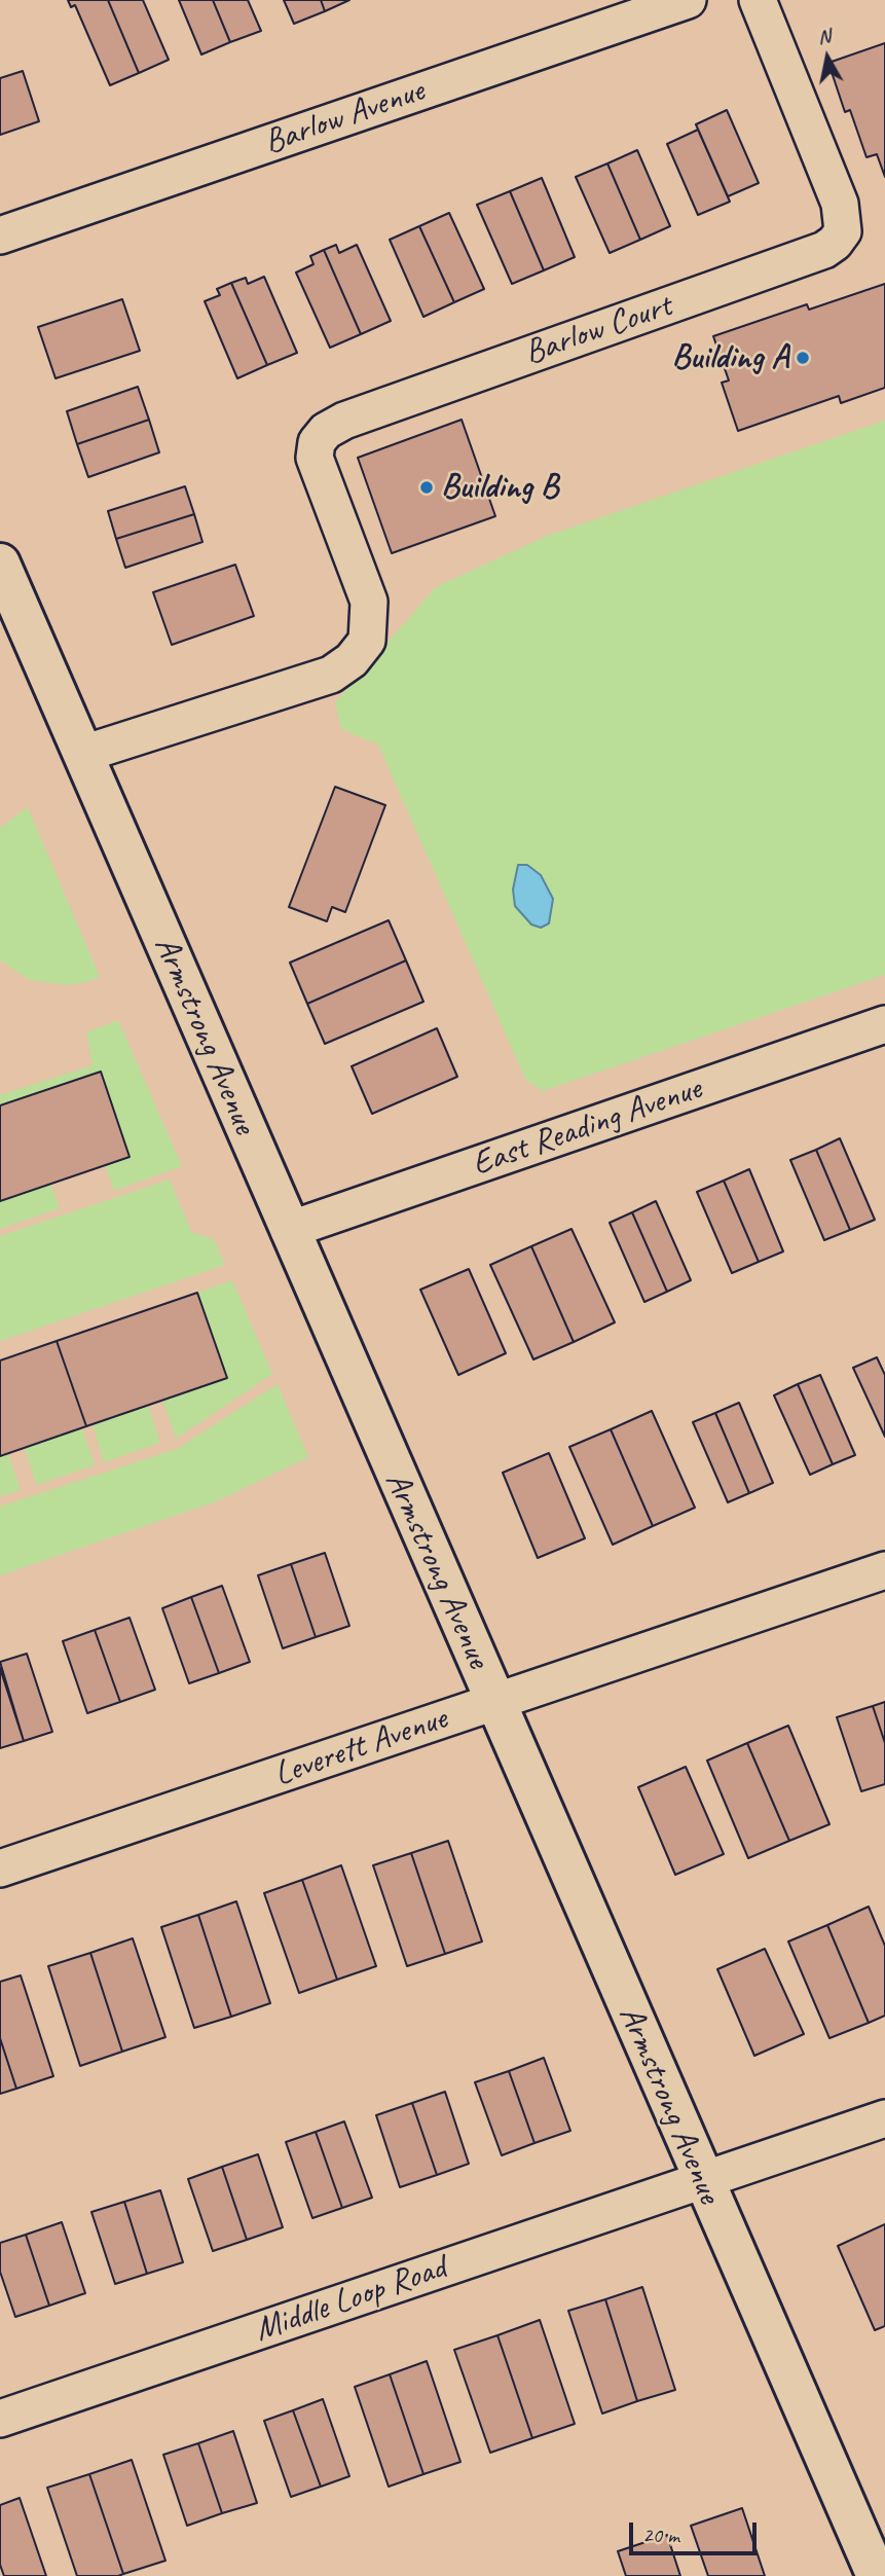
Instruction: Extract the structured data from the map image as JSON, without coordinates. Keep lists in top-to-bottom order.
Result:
{
  "streets": {
    "street": [
      "Barlow Avenue",
      "Barlow Court",
      "Armstrong Avenue",
      "East Reading Avenue",
      "Leverett Avenue",
      "Middle Loop Road"
    ]
  },
  "crossings": [
    ["Barlow Court", "Armstrong Avenue"],
    ["Armstrong Avenue", "East Reading Avenue"],
    ["Armstrong Avenue", "Leverett Avenue"],
    ["Armstrong Avenue", "Middle Loop Road"]
  ],
  "places": ["Building A", "Building B"],
  "scale_bar": "20 m",
  "north": "top"
}
